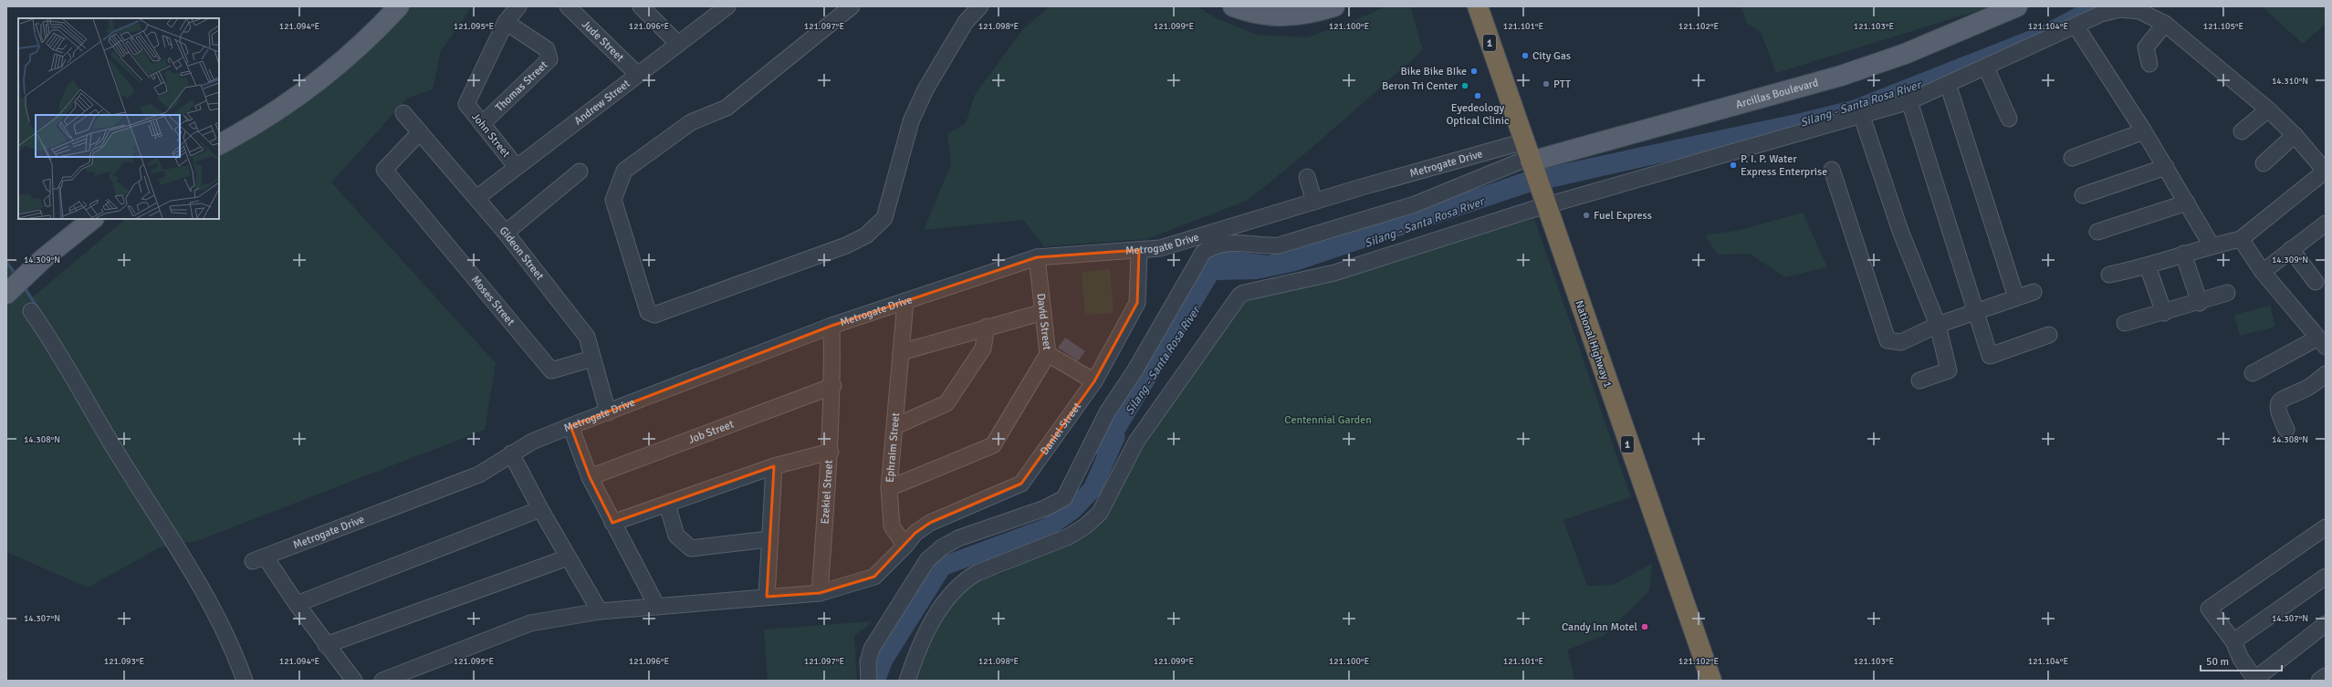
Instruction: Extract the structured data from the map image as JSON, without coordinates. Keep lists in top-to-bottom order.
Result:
{
  "streets": {
    "highway": ["1", "National Highway 1"],
    "main road": ["Arcillas Boulevard"],
    "street": [
      "Jude Street",
      "Thomas Street",
      "Andrew Street",
      "John Street",
      "Metrogate Drive",
      "Gideon Street",
      "Moses Street",
      "David Street",
      "Daniel Street",
      "Job Street",
      "Ephraim Street",
      "Ezekiel Street"
    ]
  },
  "crossings": [
    ["Jude Street", "Andrew Street"],
    ["Thomas Street", "John Street"],
    ["Arcillas Boulevard", "Metrogate Drive"],
    ["Arcillas Boulevard", "National Highway 1"],
    ["Andrew Street", "John Street"],
    ["Andrew Street", "Gideon Street"],
    ["Metrogate Drive", "Gideon Street"],
    ["Metrogate Drive", "David Street"],
    ["Metrogate Drive", "National Highway 1"],
    ["Metrogate Drive", "Daniel Street"],
    ["Metrogate Drive", "Ephraim Street"],
    ["Metrogate Drive", "Ezekiel Street"],
    ["Gideon Street", "Moses Street"],
    ["David Street", "Daniel Street"],
    ["Daniel Street", "Ephraim Street"],
    ["Job Street", "Ezekiel Street"]
  ],
  "water": ["Silang - Santa Rosa River"],
  "parks": ["Centennial Garden"],
  "places": [
    "City Gas",
    "Bike Bike BIke",
    "PTT",
    "Beron Tri Center",
    "Eyedeology Optical Clinic",
    "P. I. P. Water Express Enterprise",
    "Fuel Express",
    "Candy Inn Motel"
  ],
  "scale_bar": "50 m",
  "coordinates": [
    "121.094°E",
    "121.095°E",
    "121.096°E",
    "121.097°E",
    "121.098°E",
    "121.099°E",
    "121.100°E",
    "121.101°E",
    "121.102°E",
    "121.103°E",
    "121.104°E",
    "121.105°E",
    "14.310°N",
    "14.309°N",
    "14.308°N",
    "14.307°N",
    "121.093°E"
  ]
}
